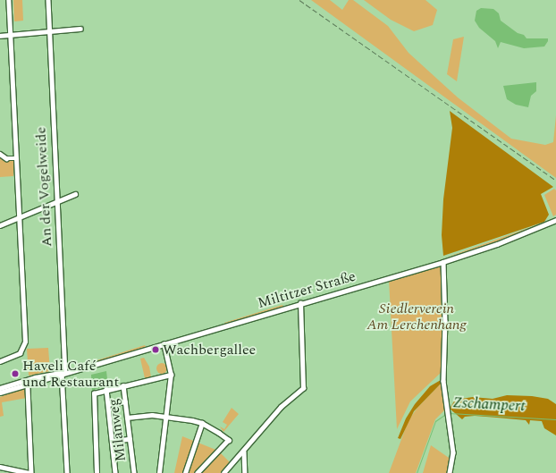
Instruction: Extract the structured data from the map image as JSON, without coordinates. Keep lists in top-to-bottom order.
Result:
{
  "streets": {
    "street": ["An der Vogelweide", "Miltitzer Straße", "Milanweg"]
  },
  "crossings": [
    ["An der Vogelweide", "Miltitzer Straße"]
  ],
  "water": ["Zschampert"],
  "parks": ["Siedlerverein Am Lerchenhang"],
  "places": ["Wachbergallee", "Haveli Café und Restaurant"]
}
